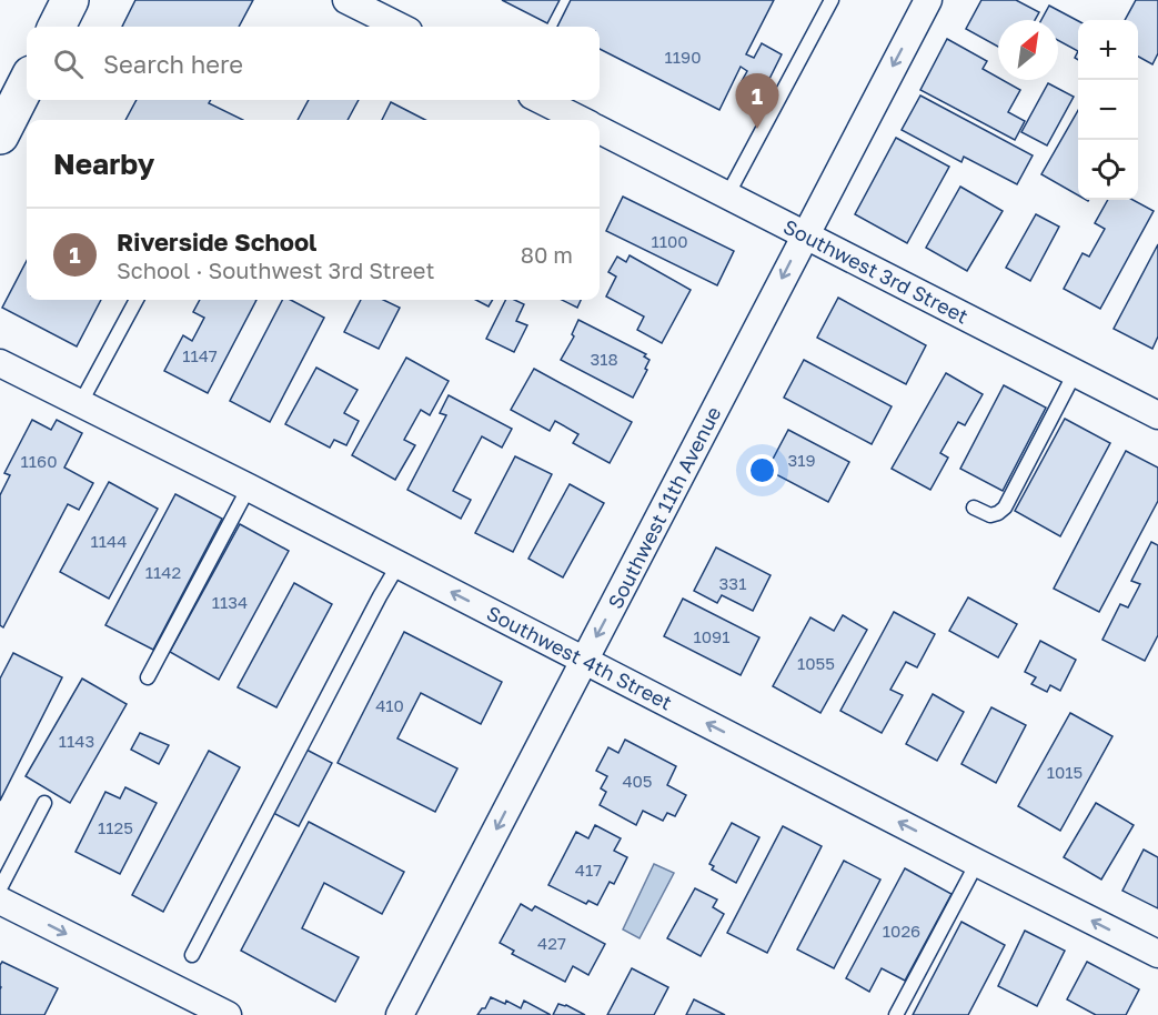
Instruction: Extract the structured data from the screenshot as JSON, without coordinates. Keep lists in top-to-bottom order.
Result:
{
  "streets": {
    "street": ["Southwest 3rd Street", "Southwest 11th Avenue", "Southwest 4th Street"]
  },
  "crossings": [
    ["Southwest 3rd Street", "Southwest 11th Avenue"],
    ["Southwest 11th Avenue", "Southwest 4th Street"]
  ],
  "one_way": ["Southwest 11th Avenue", "Southwest 4th Street"],
  "house_numbers": [
    "1190",
    "1100",
    "1147",
    "318",
    "319",
    "1160",
    "1144",
    "1142",
    "331",
    "1134",
    "1091",
    "1055",
    "410",
    "1143",
    "1015",
    "405",
    "1125",
    "417",
    "1026",
    "427"
  ],
  "north": "top right",
  "page": {
    "map_buttons": ["+", "−"],
    "search": "Search here",
    "pins": "1",
    "heading": "Nearby",
    "list": [
      {
        "mark": "1",
        "name": "Riverside School",
        "note": "School · Southwest 3rd Street",
        "value": "80 m"
      }
    ]
  }
}
